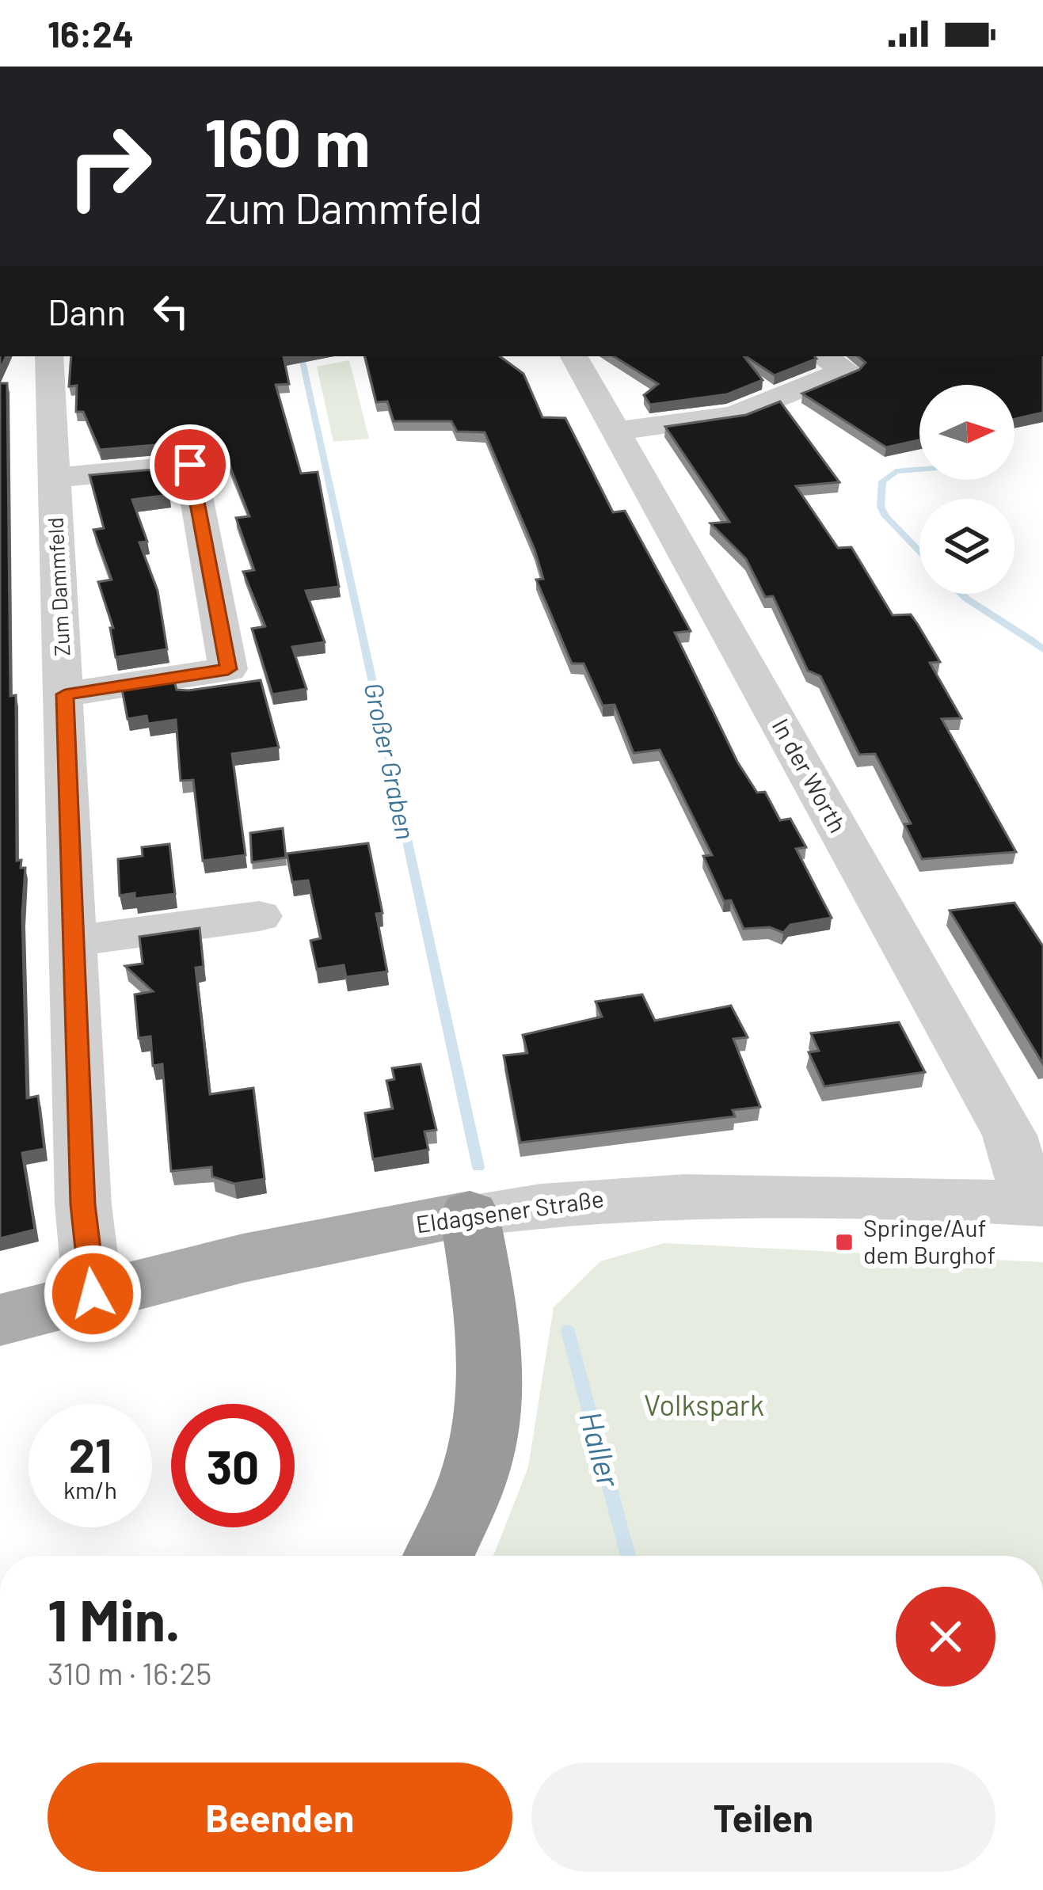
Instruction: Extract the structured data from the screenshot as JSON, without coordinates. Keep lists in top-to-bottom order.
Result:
{
  "streets": {
    "main road": ["Eldagsener Straße"],
    "street": ["Zum Dammfeld", "In der Worth"]
  },
  "crossings": [
    ["Zum Dammfeld", "Eldagsener Straße"],
    ["In der Worth", "Eldagsener Straße"]
  ],
  "water": ["Großer Graben", "Haller"],
  "parks": ["Volkspark"],
  "places": {
    "transit": ["Springe/Auf dem Burghof"]
  },
  "north": "right",
  "page": {
    "status": "16:24",
    "turn": ["160 m", "Zum Dammfeld"],
    "then": "Dann",
    "speed": "21 km/h",
    "limit": "30",
    "heading": ["1 Min.", "310 m · 16:25"],
    "buttons": ["Beenden", "Teilen"]
  }
}
